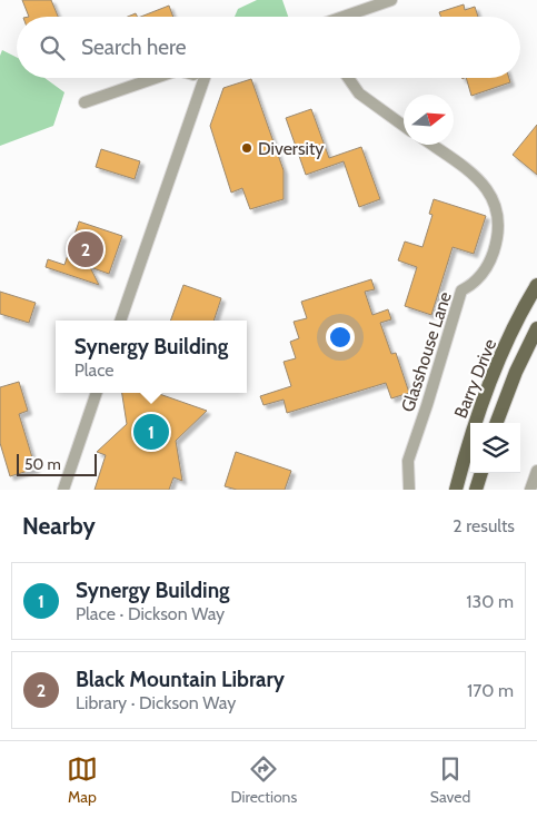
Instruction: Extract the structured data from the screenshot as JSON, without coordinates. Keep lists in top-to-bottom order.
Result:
{
  "streets": {
    "main road": ["Barry Drive"],
    "street": ["Glasshouse Lane"]
  },
  "places": ["Diversity"],
  "scale_bar": "50 m",
  "north": "right",
  "page": {
    "search": "Search here",
    "pins": ["2", "1"],
    "popup": ["Synergy Building", "Place"],
    "scale": "50 m",
    "heading": ["Nearby", "2 results"],
    "list": [
      {
        "mark": "1",
        "name": "Synergy Building",
        "note": "Place · Dickson Way",
        "value": "130 m"
      },
      {
        "mark": "2",
        "name": "Black Mountain Library",
        "note": "Library · Dickson Way",
        "value": "170 m"
      }
    ],
    "nav": ["Map", "Directions", "Saved"]
  }
}
